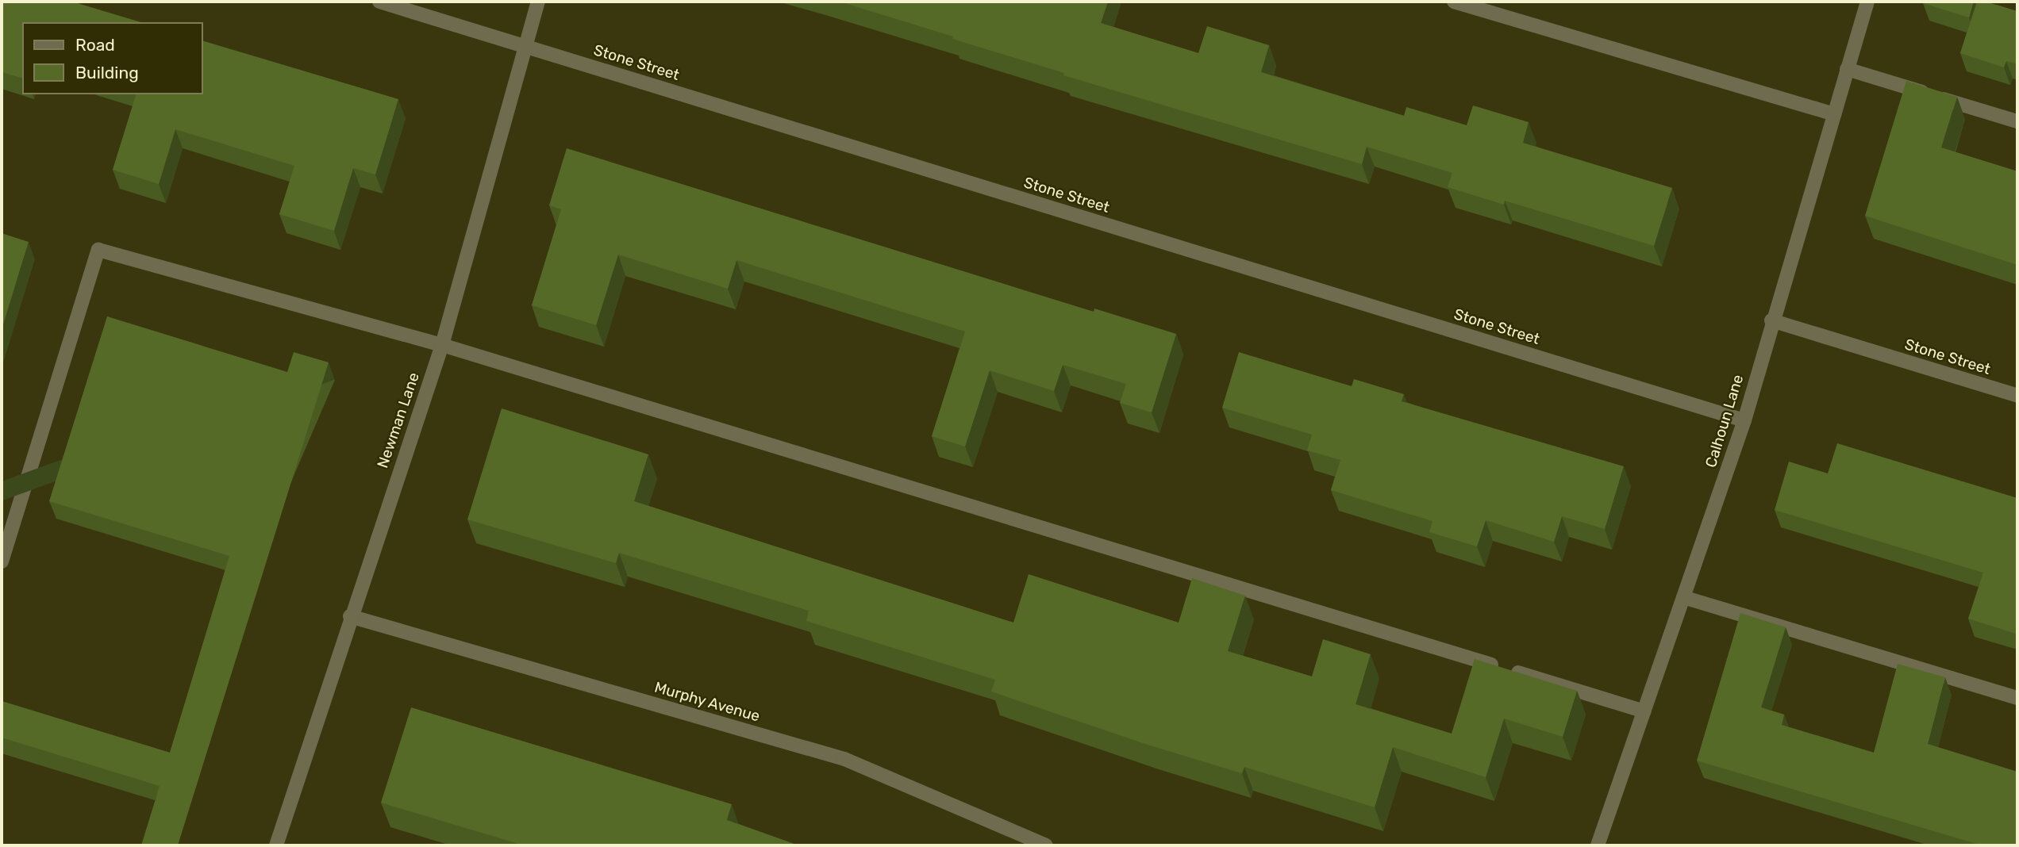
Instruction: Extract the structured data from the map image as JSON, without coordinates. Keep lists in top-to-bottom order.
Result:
{
  "streets": {
    "street": [
      "Stone Street",
      "Newman Lane",
      "Calhoun Lane",
      "Murphy Avenue"
    ]
  },
  "crossings": [
    ["Stone Street", "Newman Lane"],
    ["Stone Street", "Calhoun Lane"],
    ["Newman Lane", "Murphy Avenue"]
  ],
  "legend": ["Road", "Building"]
}
